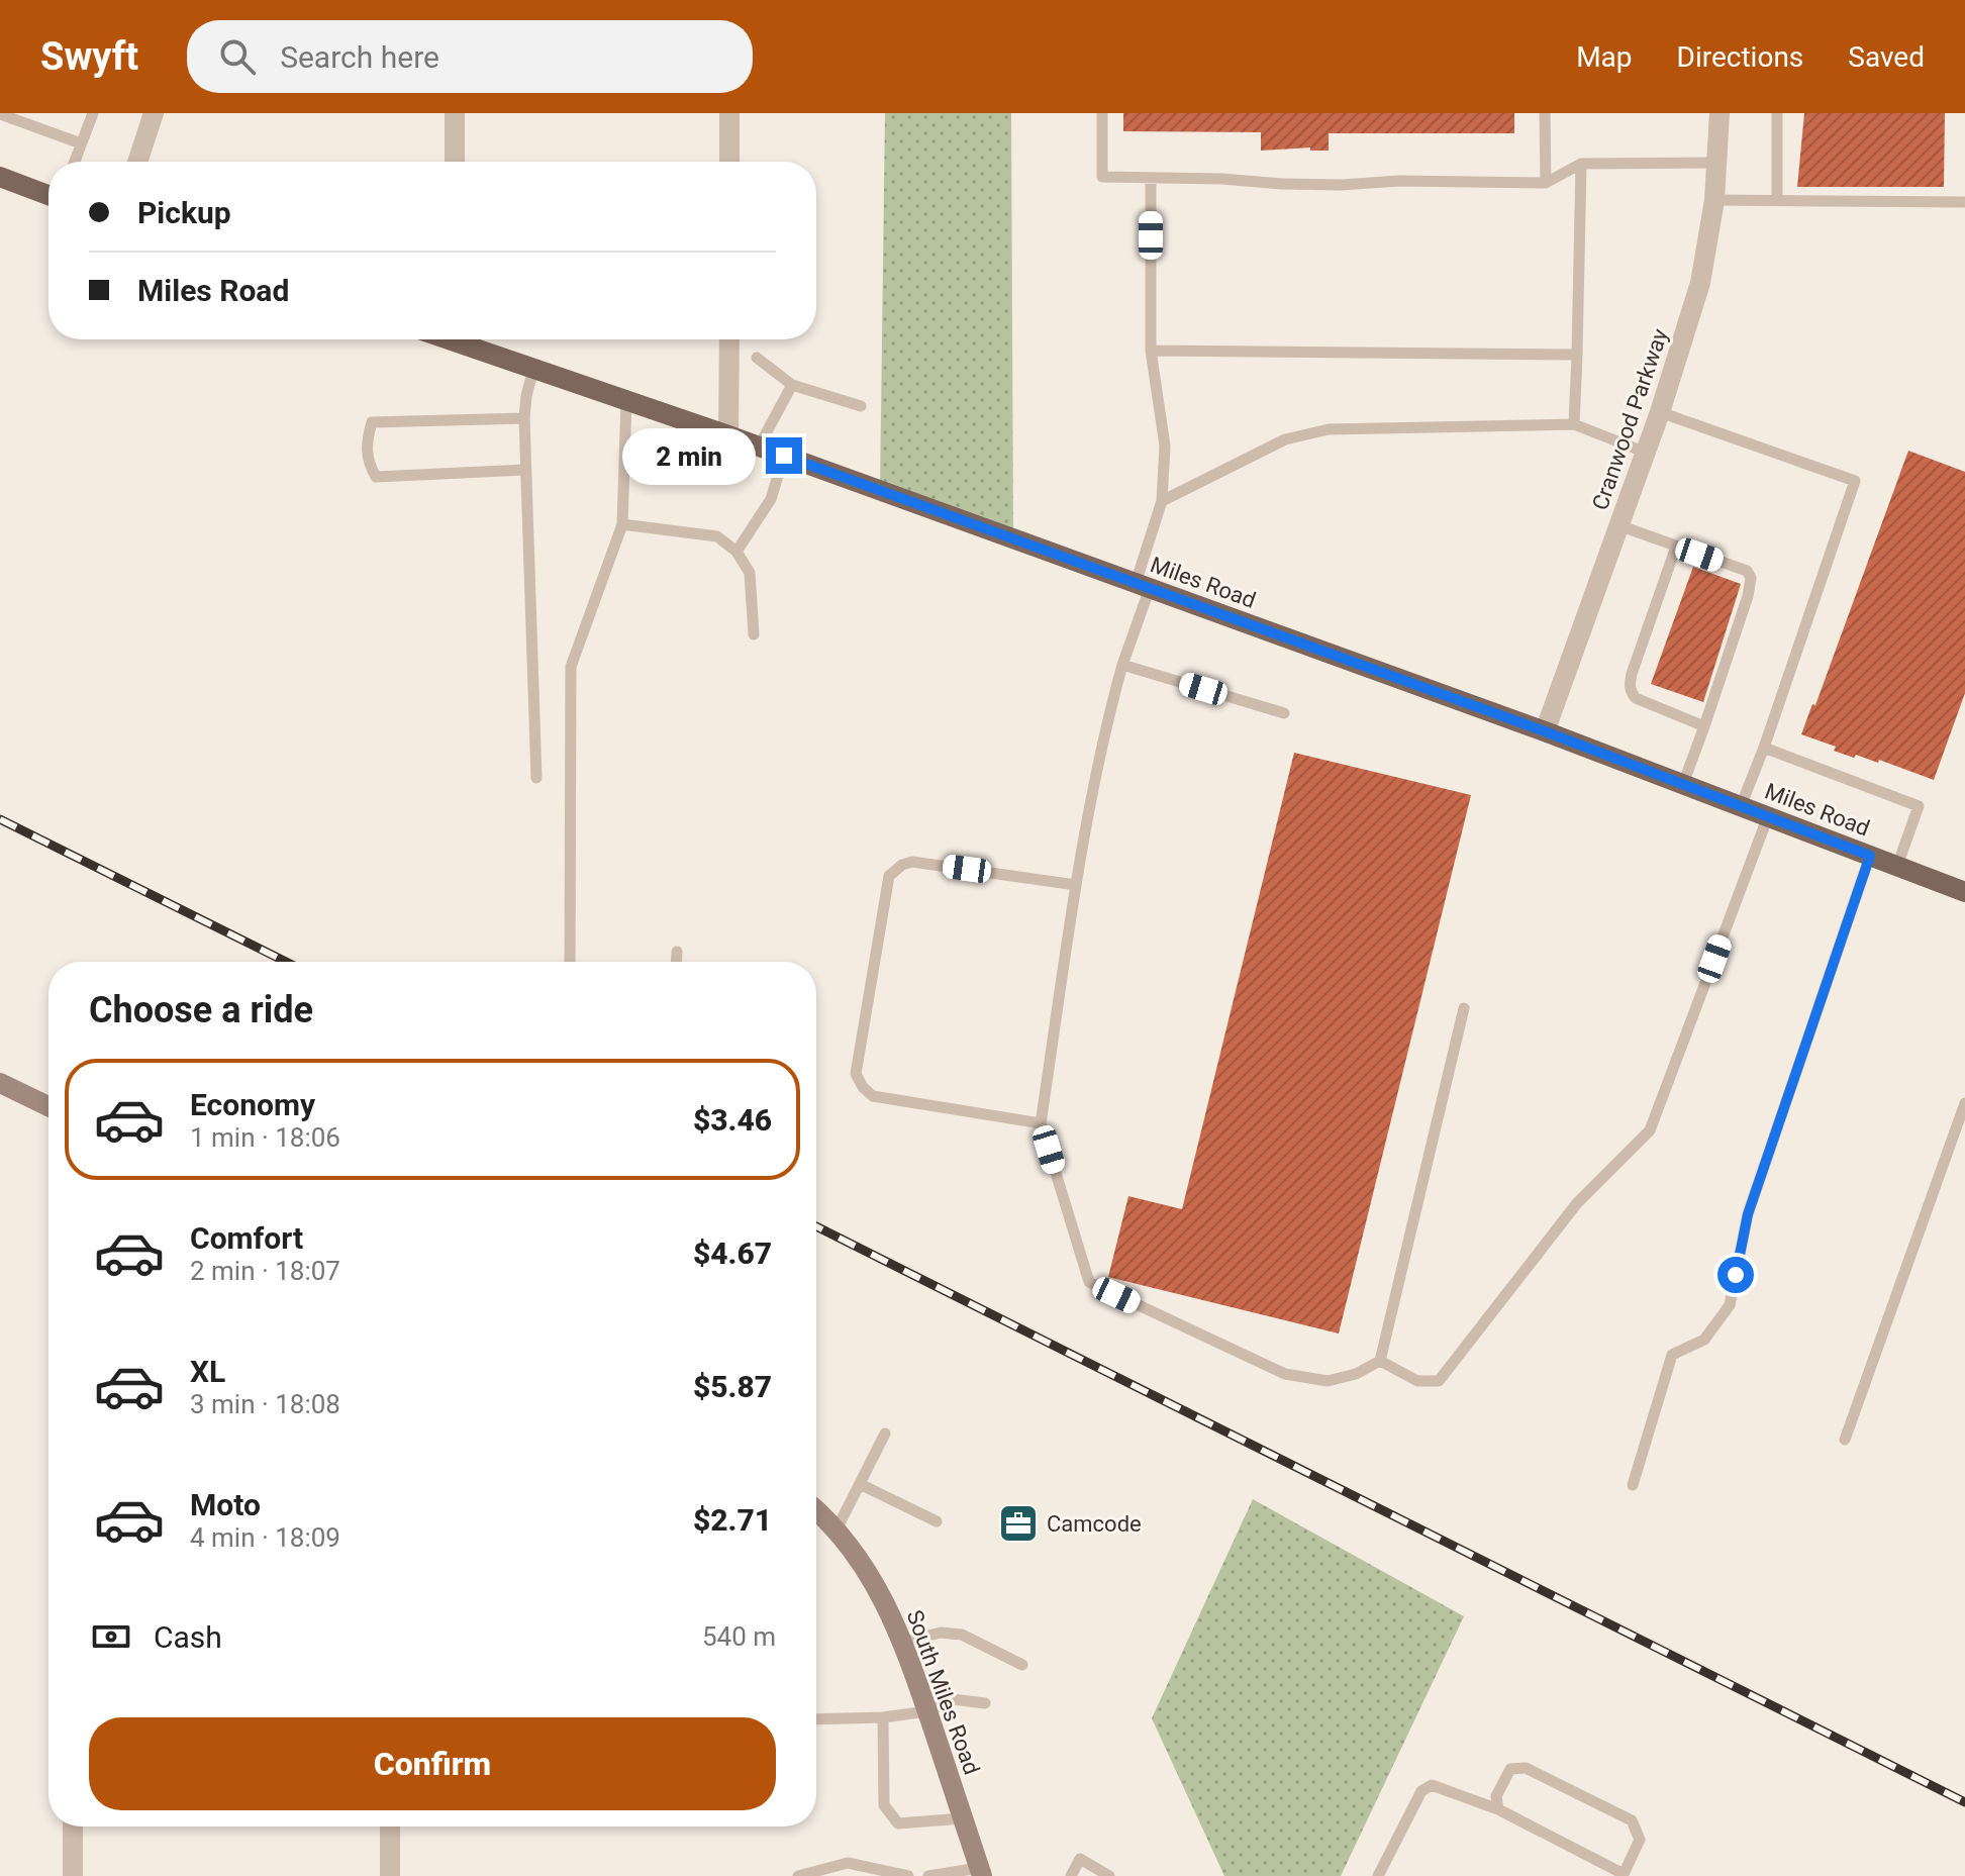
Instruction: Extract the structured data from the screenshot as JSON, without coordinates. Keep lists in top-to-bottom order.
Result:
{
  "streets": {
    "main road": ["Miles Road"],
    "street": ["Cranwood Parkway", "South Miles Road"]
  },
  "crossings": [
    ["Cranwood Parkway", "Miles Road"]
  ],
  "places": {
    "office": ["Camcode"]
  },
  "page": {
    "header": "Swyft",
    "search": "Search here",
    "nav": ["Map", "Directions", "Saved"],
    "banner": ["Pickup", "Miles Road"],
    "bubble": "2 min",
    "heading": "Choose a ride",
    "list": [
      {
        "name": "Economy",
        "note": "1 min · 18:06",
        "value": "$3.46"
      },
      {
        "name": "Comfort",
        "note": "2 min · 18:07",
        "value": "$4.67"
      },
      {
        "name": "XL",
        "note": "3 min · 18:08",
        "value": "$5.87"
      },
      {
        "name": "Moto",
        "note": "4 min · 18:09",
        "value": "$2.71"
      }
    ],
    "pay": ["Cash", "540 m"],
    "buttons": "Confirm"
  }
}
